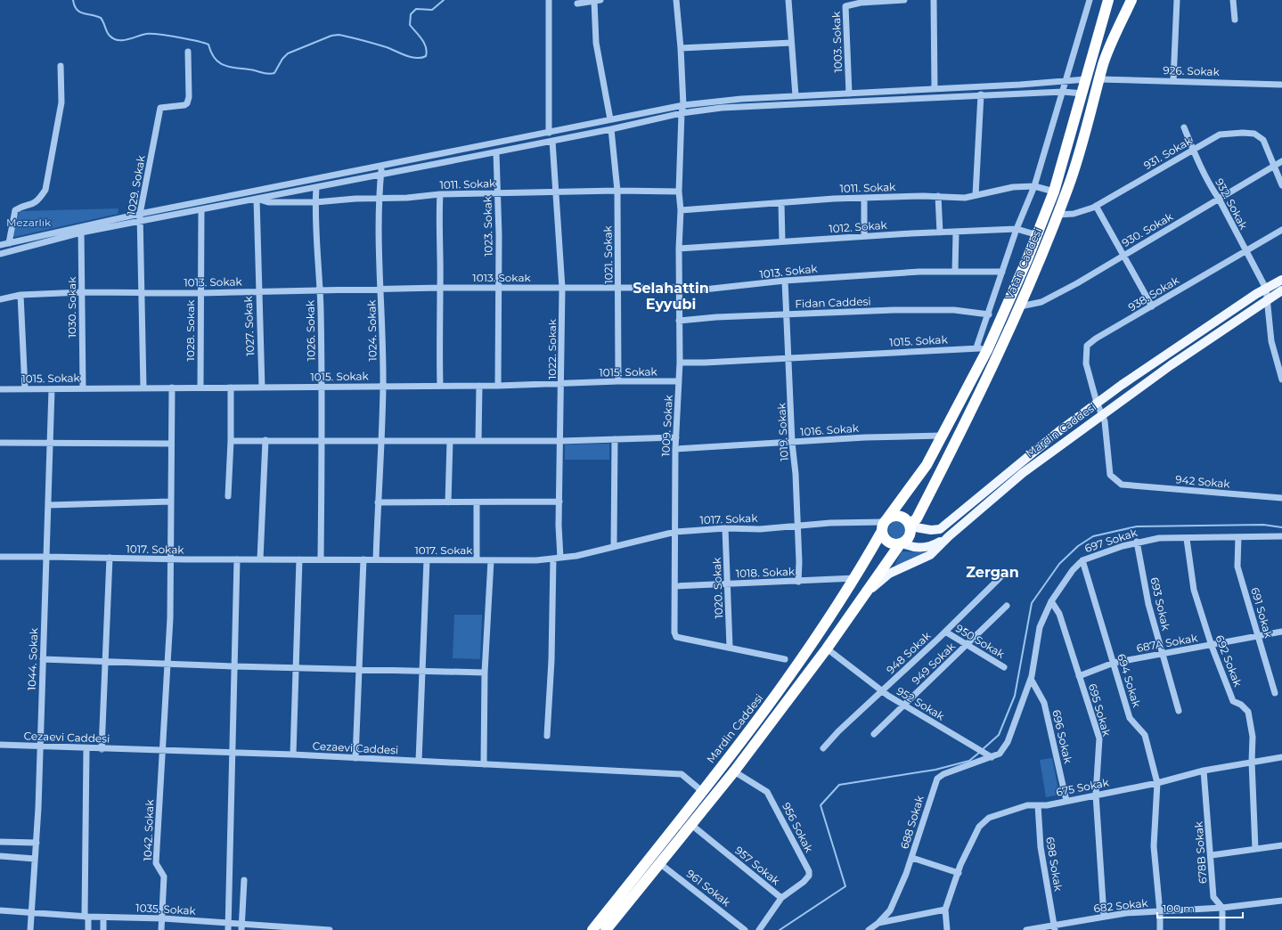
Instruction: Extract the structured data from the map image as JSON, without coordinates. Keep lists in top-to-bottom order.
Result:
{
  "streets": {
    "highway": ["Vatan Caddesi", "Mardin Caddesi"],
    "street": [
      "1003. Sokak",
      "926. Sokak",
      "931. Sokak",
      "1011. Sokak",
      "1029. Sokak",
      "932. Sokak",
      "1023. Sokak",
      "1012. Sokak",
      "930. Sokak",
      "1021. Sokak",
      "1013. Sokak",
      "938. Sokak",
      "Fidan Caddesi",
      "1030. Sokak",
      "1027. Sokak",
      "1028. Sokak",
      "1026. Sokak",
      "1024. Sokak",
      "1015. Sokak",
      "1022. Sokak",
      "1009. Sokak",
      "1016. Sokak",
      "1019. Sokak",
      "942 Sokak",
      "1017. Sokak",
      "697 Sokak",
      "1018. Sokak",
      "1020. Sokak",
      "693 Sokak",
      "691 Sokak",
      "950 Sokak",
      "687A Sokak",
      "948 Sokak",
      "1044. Sokak",
      "692 Sokak",
      "949 Sokak",
      "694 Sokak",
      "952 Sokak",
      "695 Sokak",
      "696 Sokak",
      "Cezaevi Caddesi",
      "675 Sokak",
      "688 Sokak",
      "956 Sokak",
      "1042. Sokak",
      "678B Sokak",
      "698 Sokak",
      "957 Sokak",
      "961 Sokak",
      "682 Sokak",
      "1035. Sokak"
    ]
  },
  "crossings": [
    ["926. Sokak", "Vatan Caddesi"],
    ["931. Sokak", "932. Sokak"],
    ["931. Sokak", "930. Sokak"],
    ["931. Sokak", "Vatan Caddesi"],
    ["1011. Sokak", "1023. Sokak"],
    ["1011. Sokak", "1021. Sokak"],
    ["1011. Sokak", "Vatan Caddesi"],
    ["1011. Sokak", "1027. Sokak"],
    ["1011. Sokak", "1026. Sokak"],
    ["1011. Sokak", "1024. Sokak"],
    ["1011. Sokak", "1022. Sokak"],
    ["1011. Sokak", "1009. Sokak"],
    ["1029. Sokak", "1013. Sokak"],
    ["1029. Sokak", "1015. Sokak"],
    ["932. Sokak", "930. Sokak"],
    ["932. Sokak", "938. Sokak"],
    ["932. Sokak", "Mardin Caddesi"],
    ["1023. Sokak", "1013. Sokak"],
    ["1023. Sokak", "1015. Sokak"],
    ["1012. Sokak", "Vatan Caddesi"],
    ["1012. Sokak", "1009. Sokak"],
    ["930. Sokak", "Vatan Caddesi"],
    ["1021. Sokak", "1013. Sokak"],
    ["1021. Sokak", "1015. Sokak"],
    ["Vatan Caddesi", "1015. Sokak"],
    ["Vatan Caddesi", "1016. Sokak"],
    ["Vatan Caddesi", "Mardin Caddesi"],
    ["Vatan Caddesi", "1017. Sokak"],
    ["1013. Sokak", "1030. Sokak"],
    ["1013. Sokak", "1027. Sokak"],
    ["1013. Sokak", "1028. Sokak"],
    ["1013. Sokak", "1026. Sokak"],
    ["1013. Sokak", "1024. Sokak"],
    ["1013. Sokak", "1022. Sokak"],
    ["1013. Sokak", "1009. Sokak"],
    ["1013. Sokak", "1019. Sokak"],
    ["938. Sokak", "Mardin Caddesi"],
    ["Fidan Caddesi", "1009. Sokak"],
    ["Fidan Caddesi", "1019. Sokak"],
    ["1030. Sokak", "1015. Sokak"],
    ["1027. Sokak", "1015. Sokak"],
    ["1028. Sokak", "1015. Sokak"],
    ["1026. Sokak", "1015. Sokak"],
    ["1026. Sokak", "1017. Sokak"],
    ["1024. Sokak", "1015. Sokak"],
    ["1024. Sokak", "1017. Sokak"],
    ["1015. Sokak", "1022. Sokak"],
    ["1015. Sokak", "1009. Sokak"],
    ["1015. Sokak", "1019. Sokak"],
    ["1015. Sokak", "1044. Sokak"],
    ["1015. Sokak", "1042. Sokak"],
    ["1022. Sokak", "1017. Sokak"],
    ["1009. Sokak", "1016. Sokak"],
    ["1009. Sokak", "1017. Sokak"],
    ["1009. Sokak", "1018. Sokak"],
    ["1009. Sokak", "1020. Sokak"],
    ["1016. Sokak", "1019. Sokak"],
    ["Mardin Caddesi", "942 Sokak"],
    ["Mardin Caddesi", "1017. Sokak"],
    ["Mardin Caddesi", "1018. Sokak"],
    ["Mardin Caddesi", "952 Sokak"],
    ["Mardin Caddesi", "Cezaevi Caddesi"],
    ["Mardin Caddesi", "956 Sokak"],
    ["Mardin Caddesi", "957 Sokak"],
    ["Mardin Caddesi", "961 Sokak"],
    ["1019. Sokak", "1017. Sokak"],
    ["1019. Sokak", "1018. Sokak"],
    ["1017. Sokak", "1020. Sokak"],
    ["1017. Sokak", "1044. Sokak"],
    ["1017. Sokak", "1042. Sokak"],
    ["697 Sokak", "693 Sokak"],
    ["697 Sokak", "691 Sokak"],
    ["697 Sokak", "692 Sokak"],
    ["697 Sokak", "694 Sokak"],
    ["697 Sokak", "952 Sokak"],
    ["697 Sokak", "695 Sokak"],
    ["697 Sokak", "696 Sokak"],
    ["697 Sokak", "688 Sokak"],
    ["1018. Sokak", "1020. Sokak"],
    ["693 Sokak", "687A Sokak"],
    ["691 Sokak", "687A Sokak"],
    ["950 Sokak", "948 Sokak"],
    ["950 Sokak", "949 Sokak"],
    ["687A Sokak", "692 Sokak"],
    ["687A Sokak", "694 Sokak"],
    ["687A Sokak", "695 Sokak"],
    ["948 Sokak", "952 Sokak"],
    ["1044. Sokak", "Cezaevi Caddesi"],
    ["1044. Sokak", "1035. Sokak"],
    ["692 Sokak", "675 Sokak"],
    ["949 Sokak", "952 Sokak"],
    ["694 Sokak", "675 Sokak"],
    ["694 Sokak", "682 Sokak"],
    ["952 Sokak", "688 Sokak"],
    ["695 Sokak", "675 Sokak"],
    ["695 Sokak", "682 Sokak"],
    ["696 Sokak", "675 Sokak"],
    ["Cezaevi Caddesi", "1042. Sokak"],
    ["675 Sokak", "678B Sokak"],
    ["675 Sokak", "698 Sokak"],
    ["956 Sokak", "957 Sokak"],
    ["1042. Sokak", "1035. Sokak"],
    ["678B Sokak", "682 Sokak"],
    ["698 Sokak", "682 Sokak"]
  ],
  "districts": ["Selahattin Eyyubi", "Zergan"],
  "parks": ["Mezarlık"],
  "scale_bar": "100 m"
}
